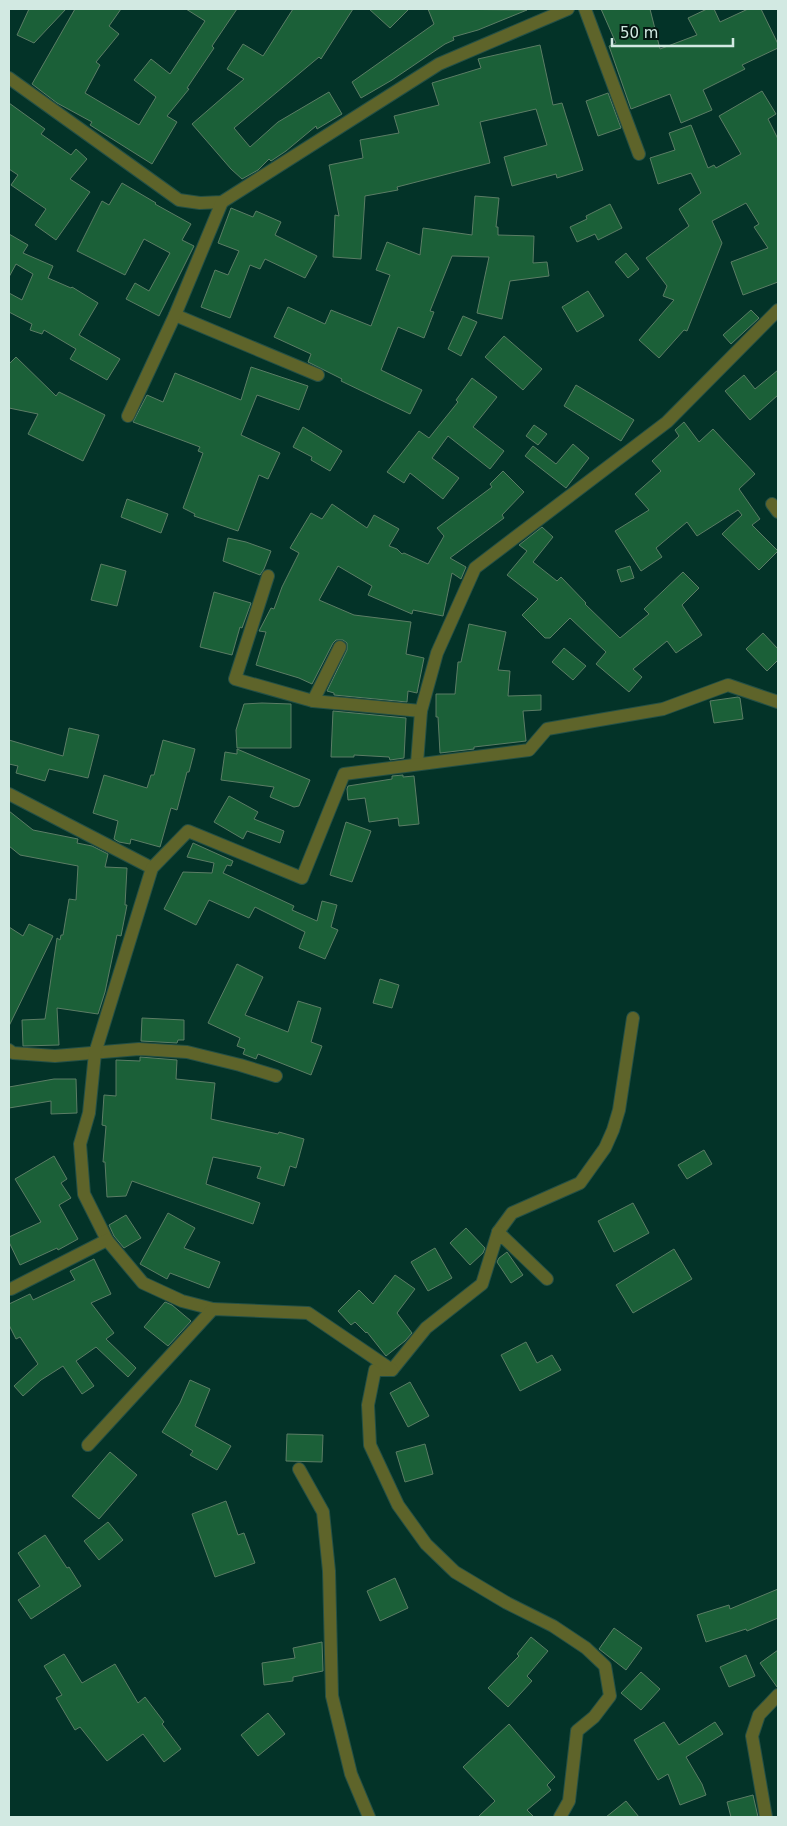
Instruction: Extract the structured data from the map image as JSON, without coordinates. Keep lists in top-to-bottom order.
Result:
{
  "scale_bar": "50 m"
}
